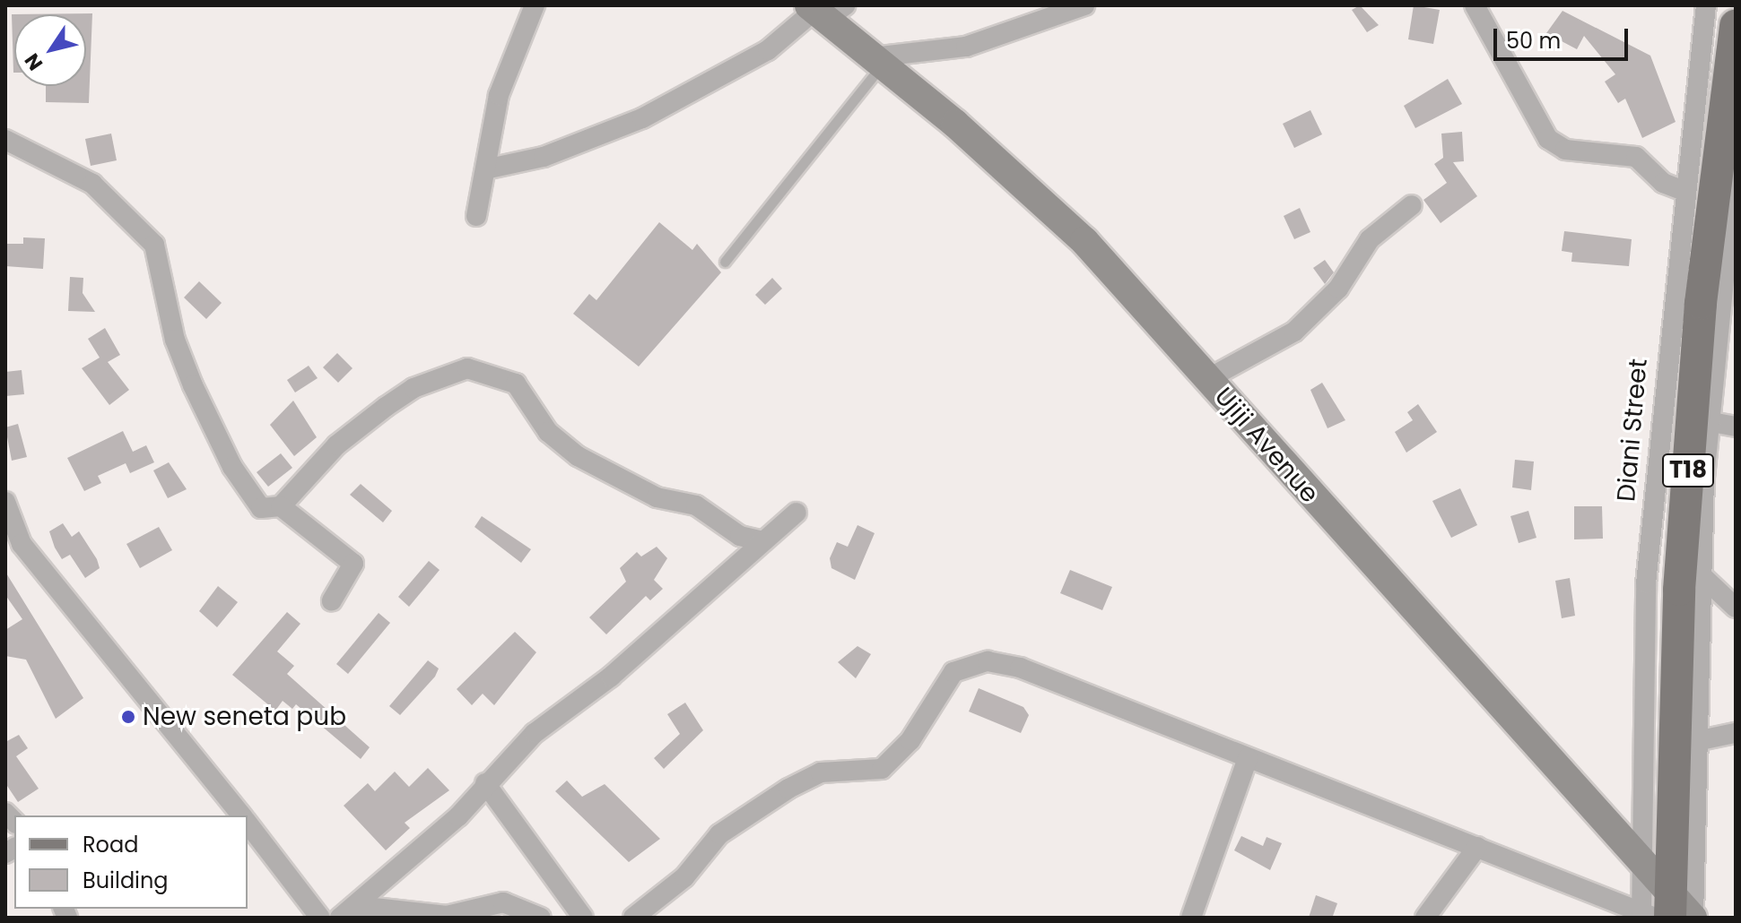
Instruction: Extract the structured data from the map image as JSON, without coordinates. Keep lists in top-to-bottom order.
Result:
{
  "streets": {
    "main road": ["Ujiji Avenue", "T18"],
    "street": ["Diani Street"]
  },
  "crossings": [
    ["Diani Street", "Ujiji Avenue"],
    ["Ujiji Avenue", "T18"]
  ],
  "places": ["New seneta pub"],
  "legend": ["Road", "Building"],
  "scale_bar": "50 m",
  "north": "bottom left"
}
